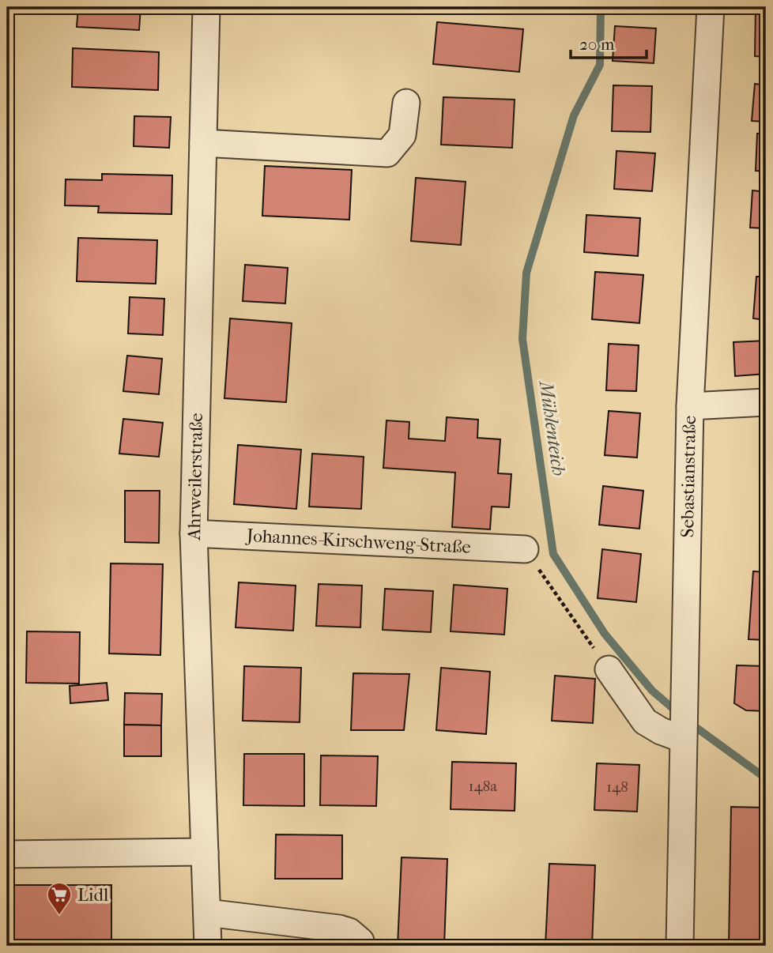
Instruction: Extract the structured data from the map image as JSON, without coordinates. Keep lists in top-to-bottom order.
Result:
{
  "streets": {
    "street": ["Ahrweilerstraße", "Sebastianstraße", "Johannes-Kirschweng-Straße"]
  },
  "crossings": [
    ["Ahrweilerstraße", "Johannes-Kirschweng-Straße"]
  ],
  "water": ["Mühlenteich"],
  "places": {
    "supermarket": ["Lidl"]
  },
  "house_numbers": ["148a", "148"],
  "scale_bar": "20 m"
}
